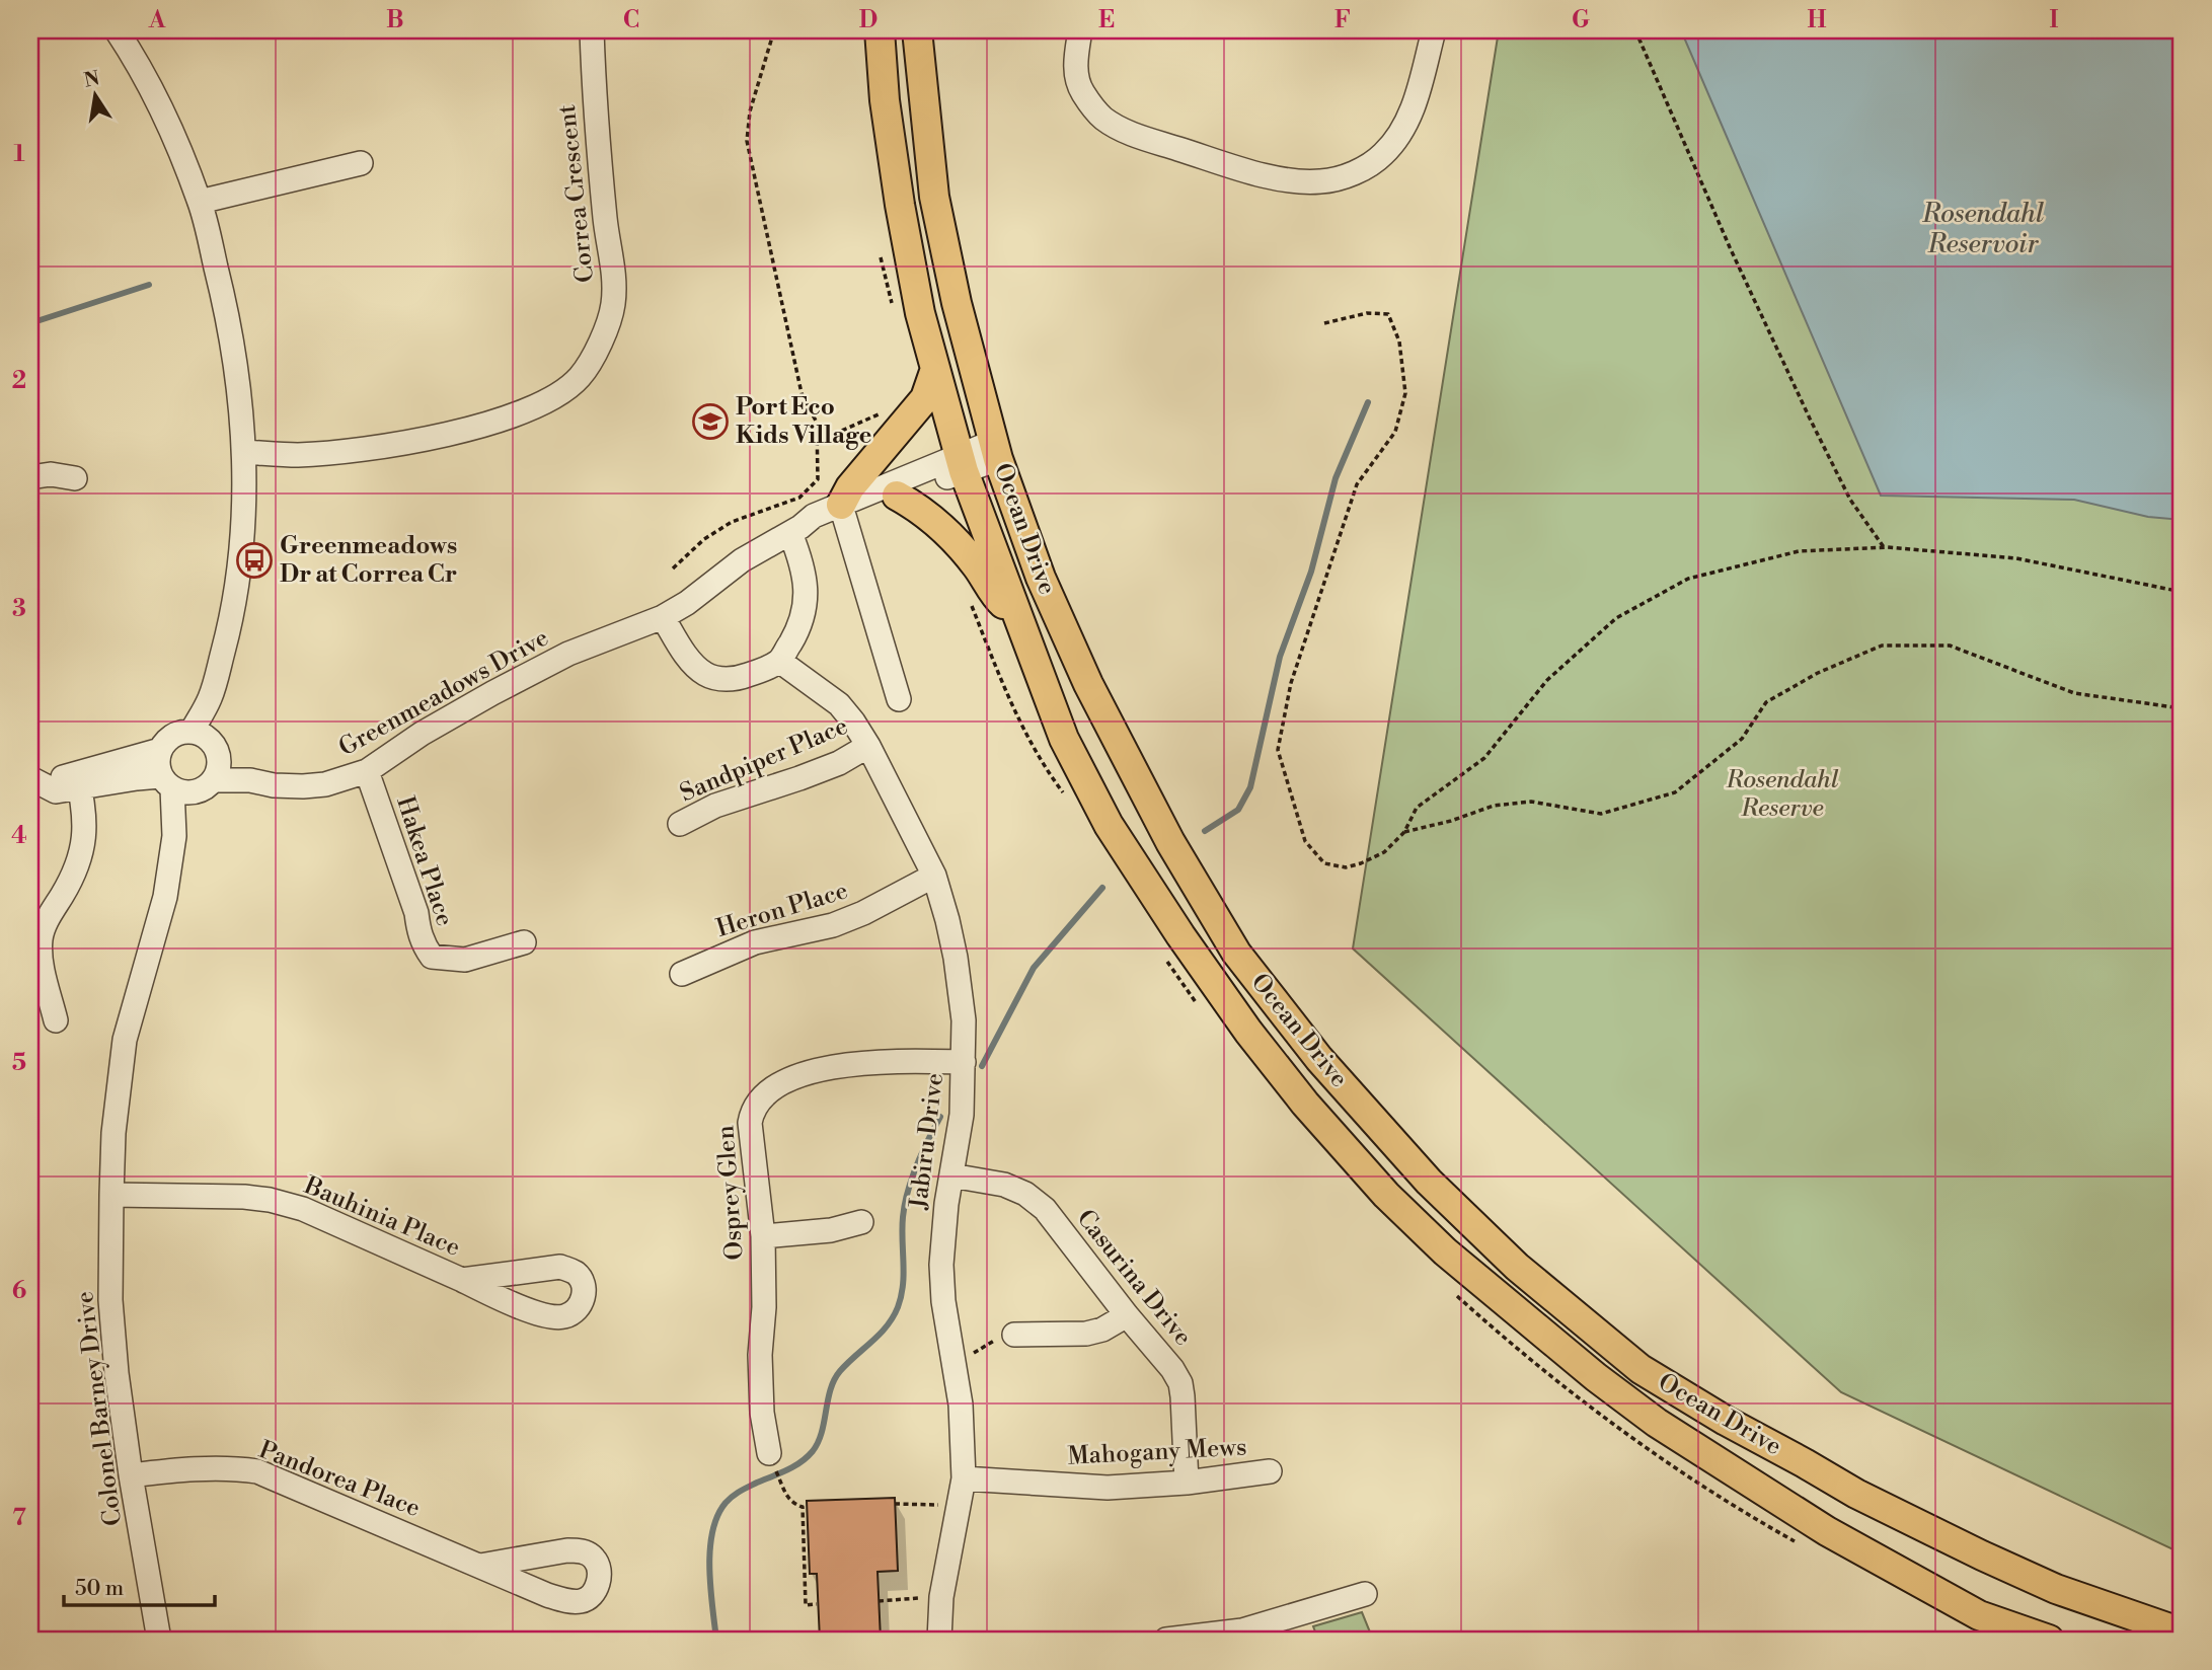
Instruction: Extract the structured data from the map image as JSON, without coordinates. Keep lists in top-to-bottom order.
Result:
{
  "streets": {
    "main road": ["Ocean Drive"],
    "street": [
      "Correa Crescent",
      "Greenmeadows Drive",
      "Sandpiper Place",
      "Hakea Place",
      "Heron Place",
      "Jabiru Drive",
      "Osprey Glen",
      "Bauhinia Place",
      "Casurina Drive",
      "Colonel Barney Drive",
      "Mahogany Mews",
      "Pandorea Place"
    ]
  },
  "crossings": [
    ["Ocean Drive", "Greenmeadows Drive"],
    ["Greenmeadows Drive", "Hakea Place"],
    ["Greenmeadows Drive", "Colonel Barney Drive"],
    ["Sandpiper Place", "Jabiru Drive"],
    ["Heron Place", "Jabiru Drive"],
    ["Jabiru Drive", "Osprey Glen"],
    ["Jabiru Drive", "Casurina Drive"],
    ["Jabiru Drive", "Mahogany Mews"],
    ["Bauhinia Place", "Colonel Barney Drive"],
    ["Casurina Drive", "Mahogany Mews"],
    ["Colonel Barney Drive", "Pandorea Place"]
  ],
  "water": ["Rosendahl Reservoir"],
  "parks": ["Rosendahl Reserve"],
  "places": {
    "school or university": ["Port Eco Kids Village"],
    "bus stop": ["Greenmeadows Dr at Correa Cr"]
  },
  "scale_bar": "50 m",
  "north": "top",
  "grid": {
    "columns": [
      "A",
      "B",
      "C",
      "D",
      "E",
      "F",
      "G",
      "H",
      "I"
    ],
    "rows": [
      "1",
      "2",
      "3",
      "4",
      "5",
      "6",
      "7"
    ]
  }
}
